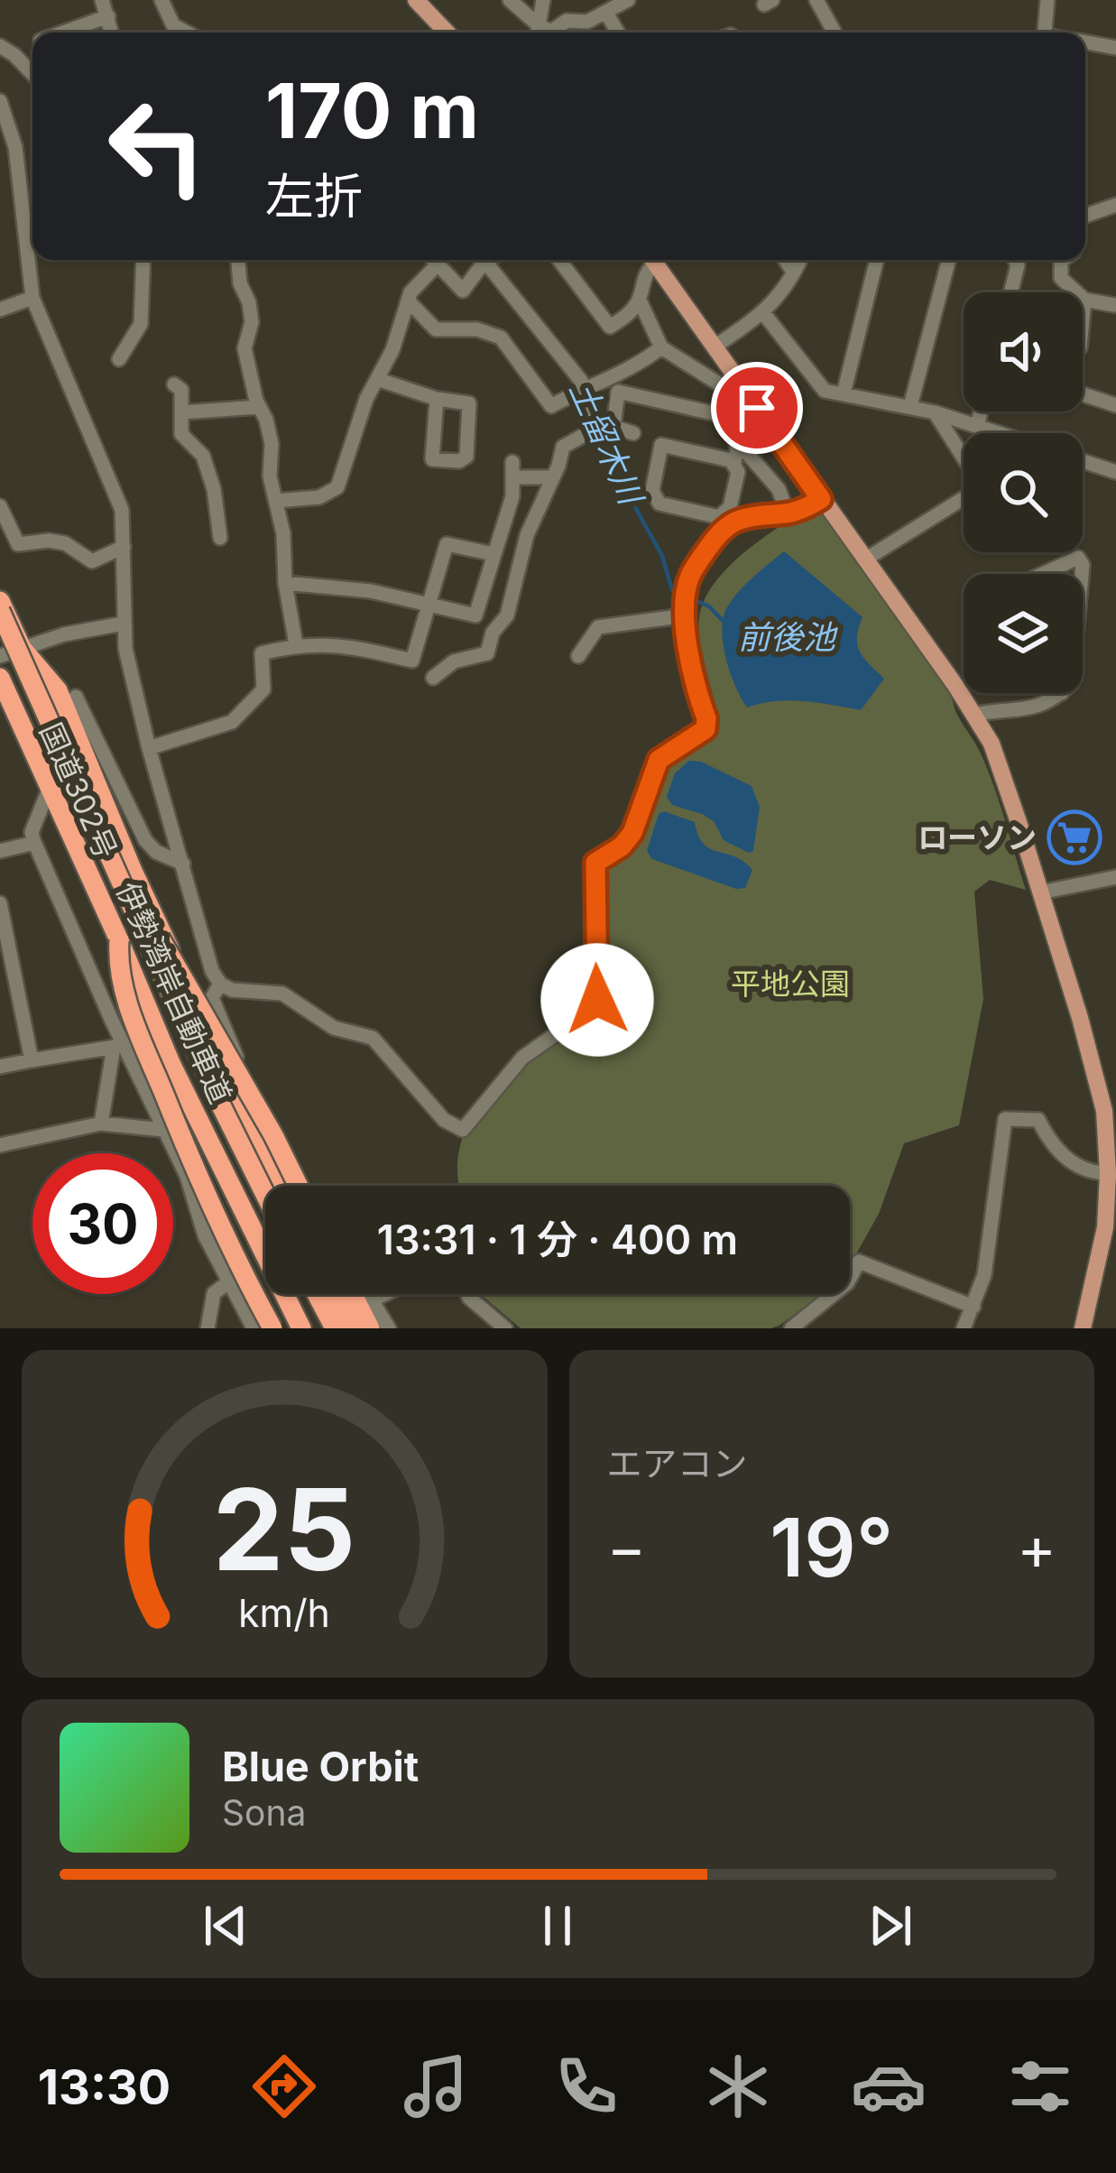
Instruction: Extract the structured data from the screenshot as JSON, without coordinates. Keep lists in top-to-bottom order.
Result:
{
  "streets": {
    "highway": ["国道302号", "伊勢湾岸自動車道"]
  },
  "crossings": [
    ["国道302号", "伊勢湾岸自動車道"]
  ],
  "water": ["土留木川", "前後池"],
  "parks": ["平地公園"],
  "places": {
    "supermarket": ["ローソン"]
  },
  "page": {
    "turn": ["170 m", "左折"],
    "limit": "30",
    "trip": "13:31 · 1 分 · 400 m",
    "tile": "エアコン",
    "heat": ["−", "19°", "+"],
    "song": ["Blue Orbit", "Sona"],
    "tabs": "13:30",
    "gauge": ["25", "km/h"]
  }
}
